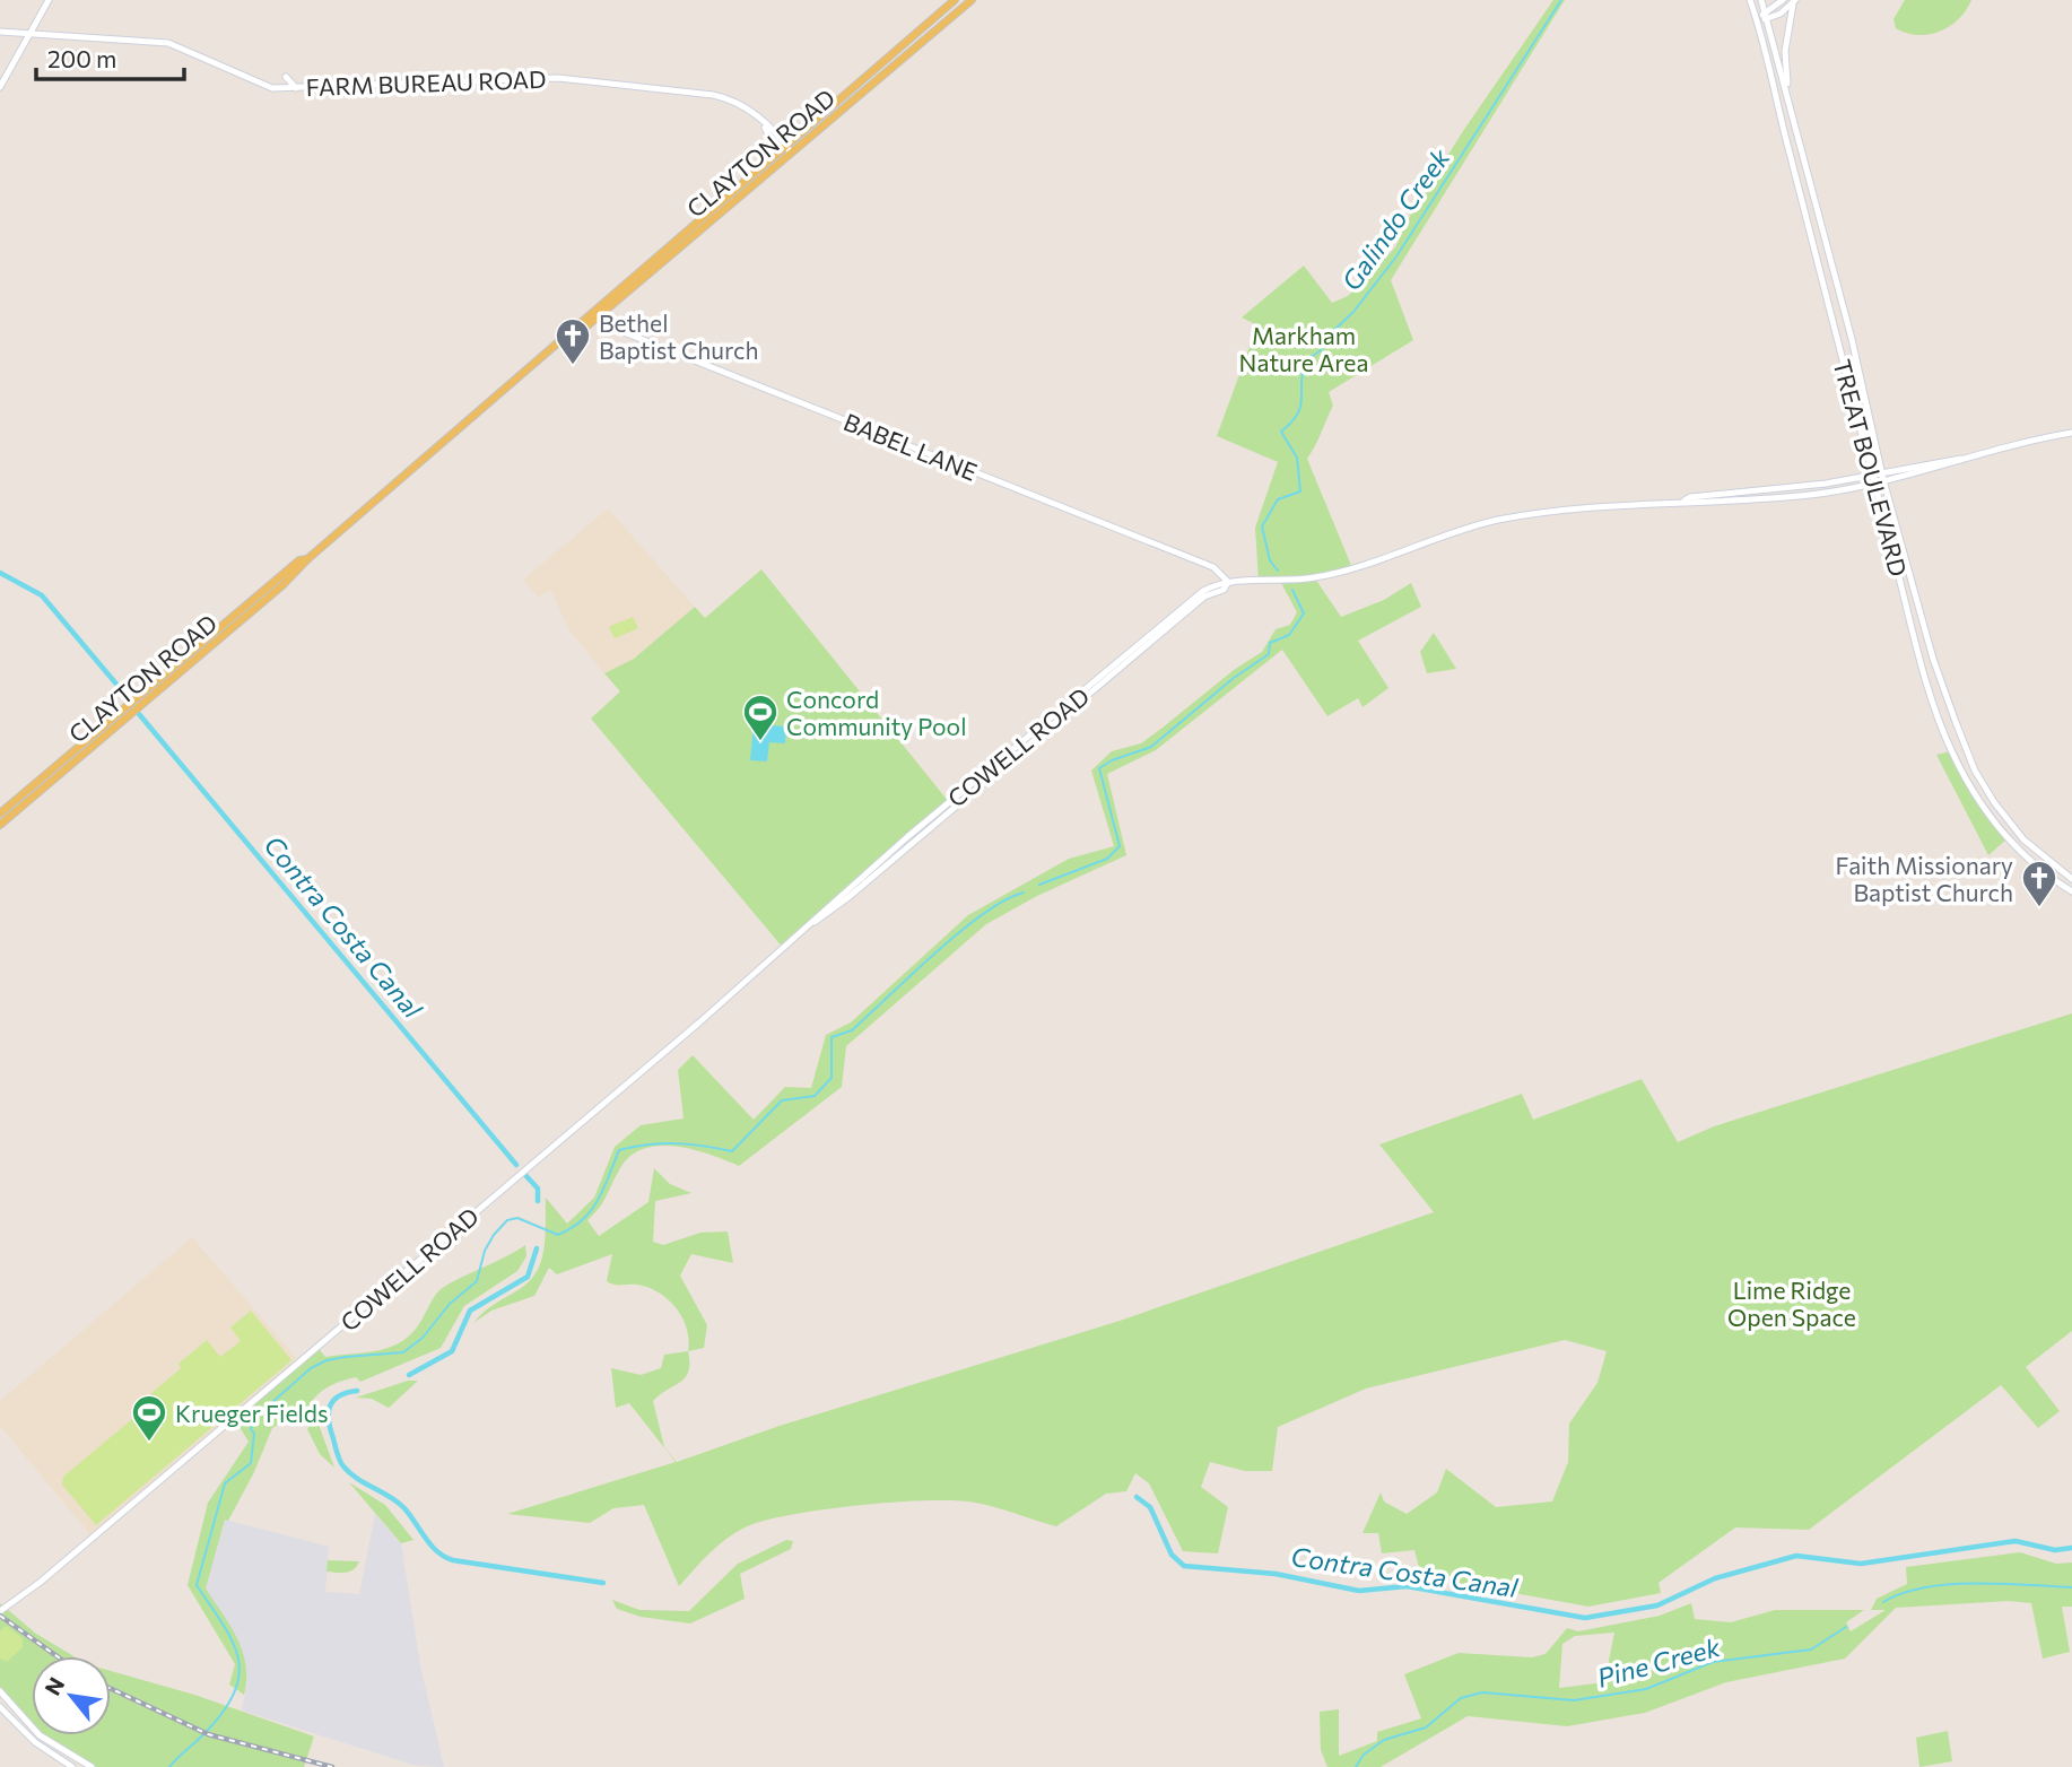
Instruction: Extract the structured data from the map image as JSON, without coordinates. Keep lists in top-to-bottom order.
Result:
{
  "streets": {
    "main road": ["CLAYTON ROAD"],
    "street": [
      "FARM BUREAU ROAD",
      "BABEL LANE",
      "TREAT BOULEVARD",
      "COWELL ROAD"
    ]
  },
  "crossings": [
    ["FARM BUREAU ROAD", "CLAYTON ROAD"],
    ["CLAYTON ROAD", "BABEL LANE"],
    ["BABEL LANE", "COWELL ROAD"]
  ],
  "water": ["Galindo Creek", "Contra Costa Canal", "Pine Creek"],
  "parks": ["Markham Nature Area", "Lime Ridge Open Space"],
  "places": {
    "church": ["Bethel Baptist Church", "Faith Missionary Baptist Church"],
    "sports": ["Concord Community Pool", "Krueger Fields"]
  },
  "scale_bar": "200 m",
  "north": "top left"
}
